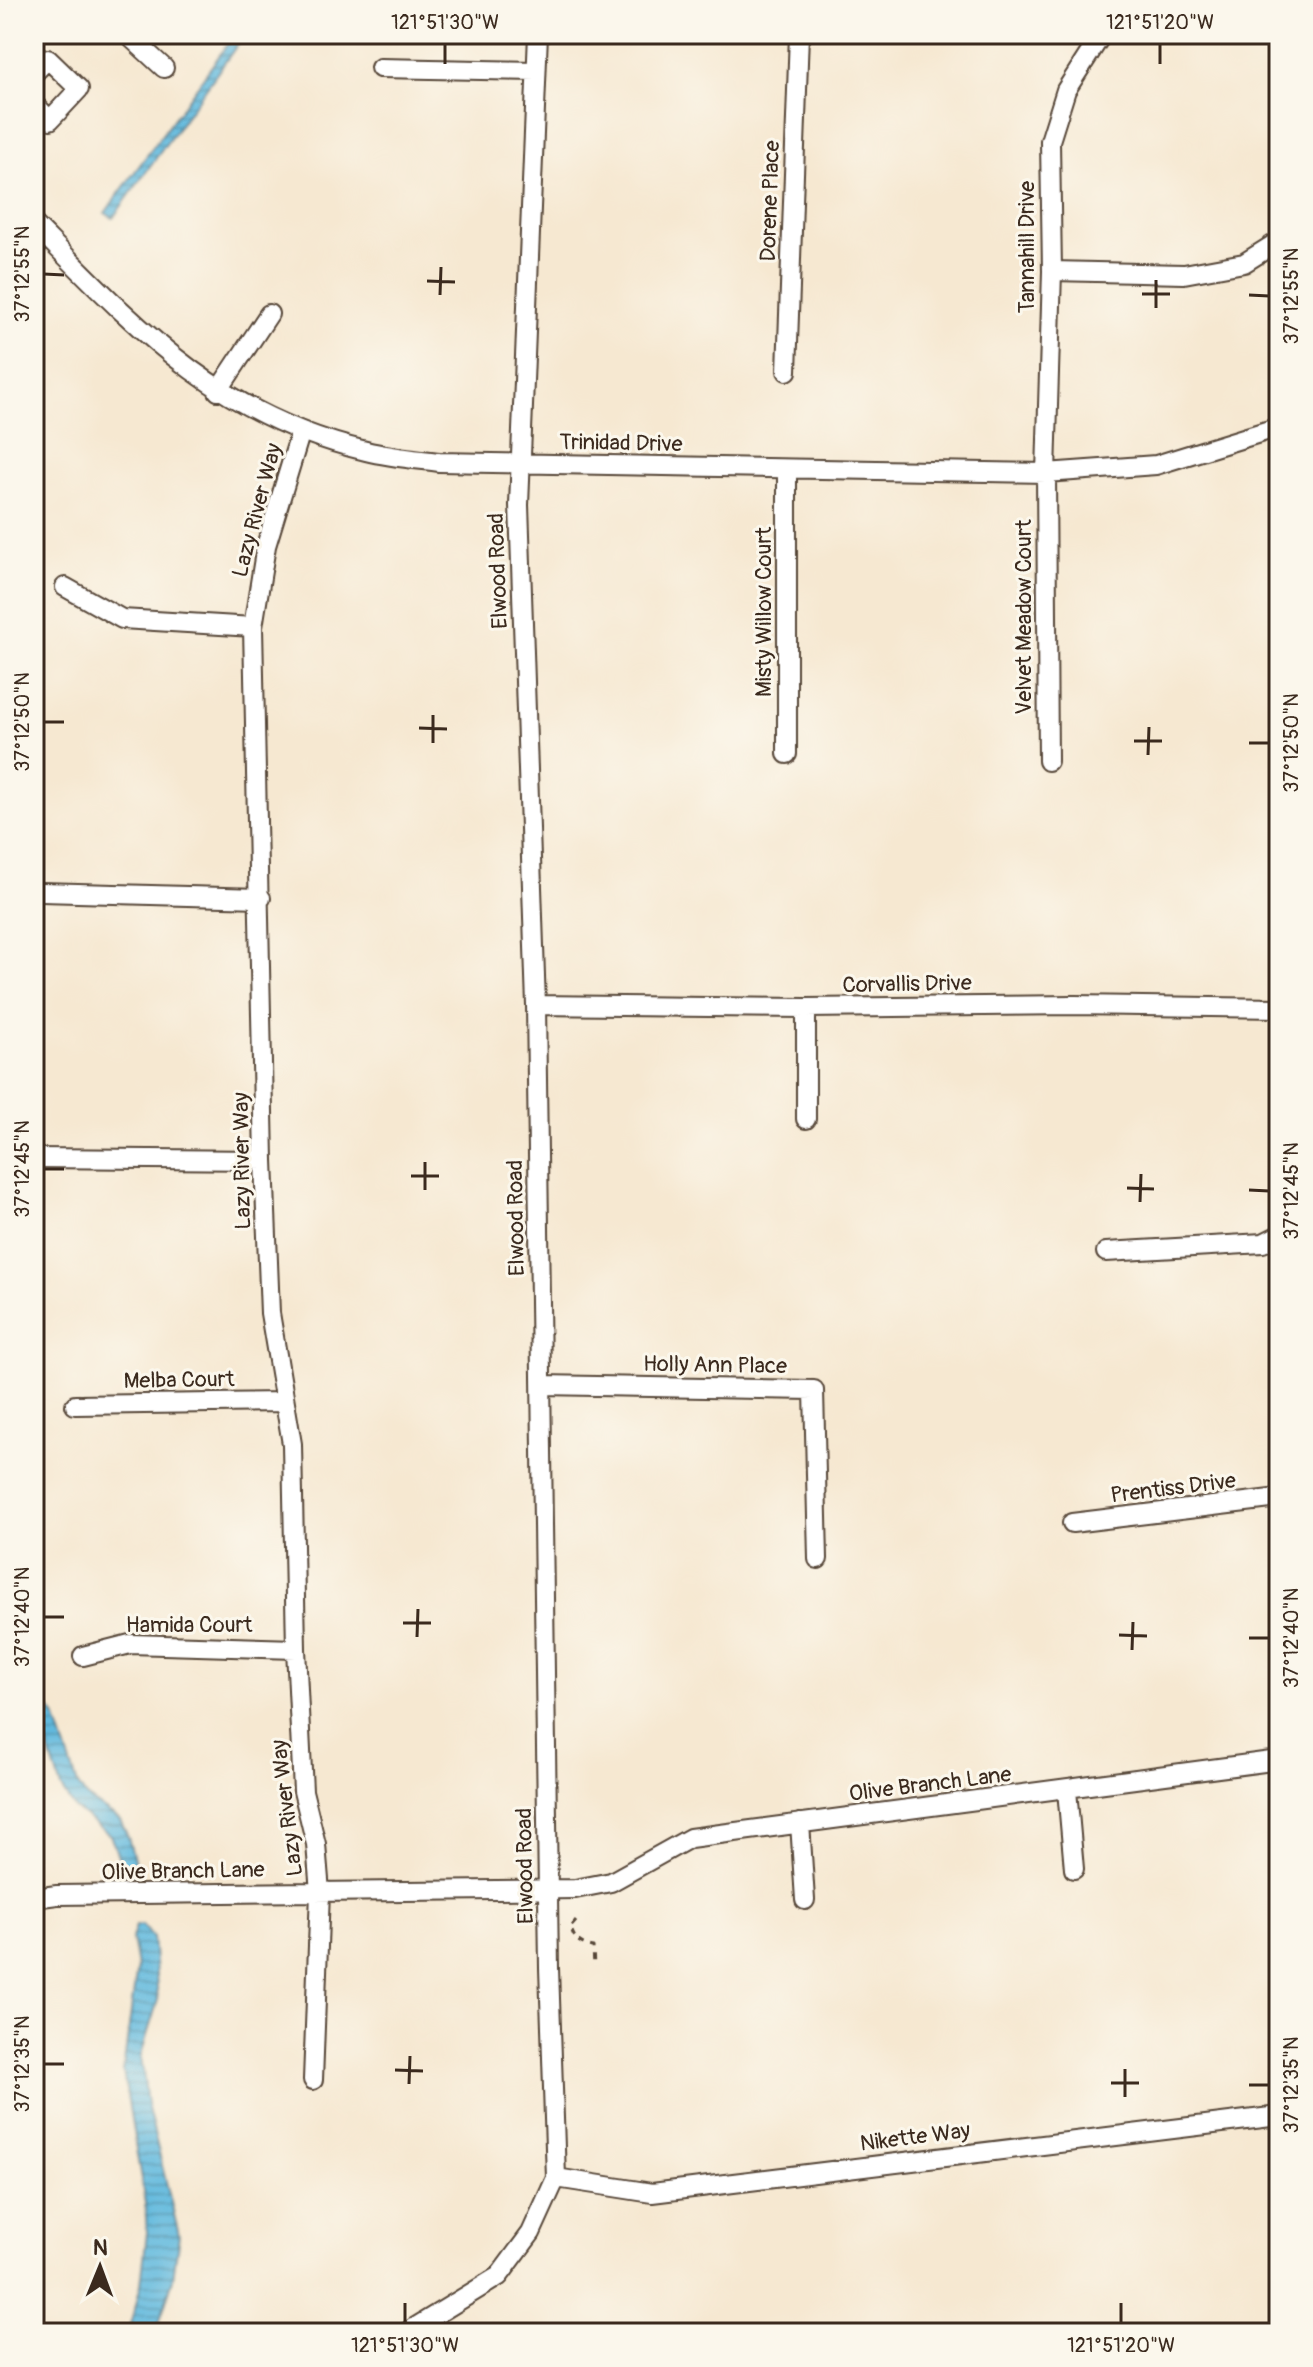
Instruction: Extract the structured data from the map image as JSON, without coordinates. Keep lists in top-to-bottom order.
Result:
{
  "streets": {
    "street": [
      "Dorene Place",
      "Tannahill Drive",
      "Trinidad Drive",
      "Lazy River Way",
      "Elwood Road",
      "Misty Willow Court",
      "Velvet Meadow Court",
      "Corvallis Drive",
      "Holly Ann Place",
      "Melba Court",
      "Prentiss Drive",
      "Hamida Court",
      "Olive Branch Lane",
      "Nikette Way"
    ]
  },
  "crossings": [
    ["Tannahill Drive", "Trinidad Drive"],
    ["Tannahill Drive", "Velvet Meadow Court"],
    ["Trinidad Drive", "Lazy River Way"],
    ["Trinidad Drive", "Elwood Road"],
    ["Trinidad Drive", "Misty Willow Court"],
    ["Trinidad Drive", "Velvet Meadow Court"],
    ["Lazy River Way", "Melba Court"],
    ["Lazy River Way", "Hamida Court"],
    ["Lazy River Way", "Olive Branch Lane"],
    ["Elwood Road", "Corvallis Drive"],
    ["Elwood Road", "Holly Ann Place"],
    ["Elwood Road", "Olive Branch Lane"],
    ["Elwood Road", "Nikette Way"]
  ],
  "north": "top",
  "coordinates": [
    "121°51'30\"W",
    "121°51'20\"W",
    "37°12'55\"N",
    "37°12'50\"N",
    "37°12'45\"N",
    "37°12'40\"N",
    "37°12'35\"N"
  ]
}
